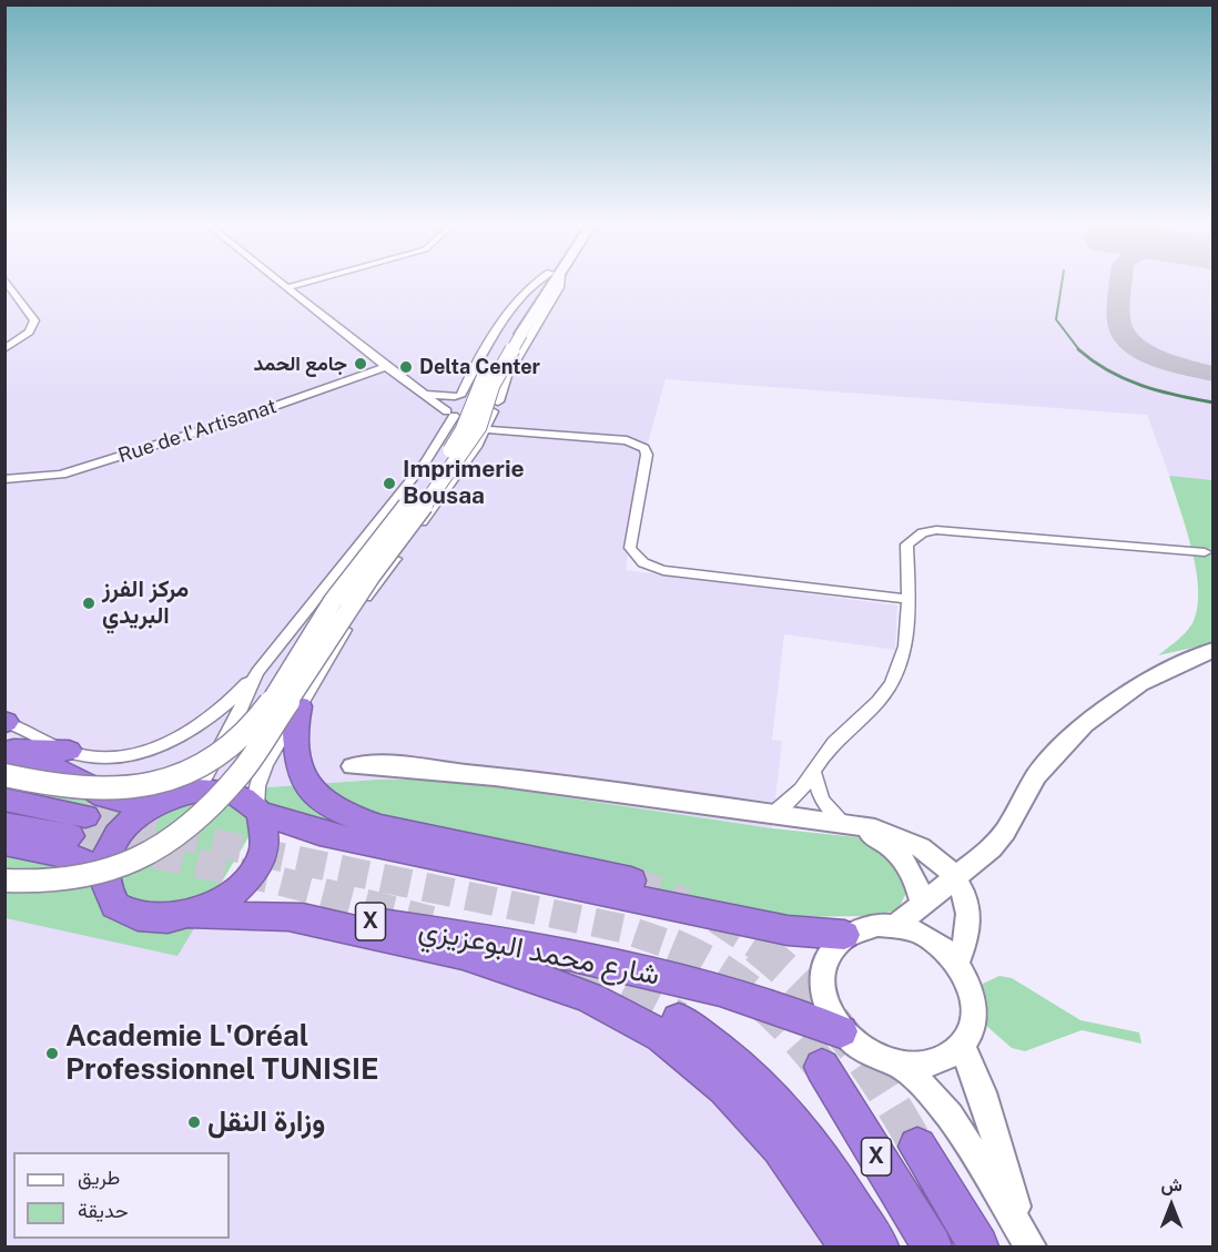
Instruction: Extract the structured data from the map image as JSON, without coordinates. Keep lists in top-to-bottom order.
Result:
{
  "streets": {
    "highway": ["X", "شارع محمد البوعزيزي"],
    "street": ["Rue de l'Artisanat"]
  },
  "places": [
    "جامع الحمد",
    "Delta Center",
    "Imprimerie Bousaa",
    "مركز الفرز البريدي",
    "Academie L'Oréal Professionnel TUNISIE",
    "وزارة النقل"
  ],
  "legend": ["طريق", "حديقة"],
  "north": "top"
}
